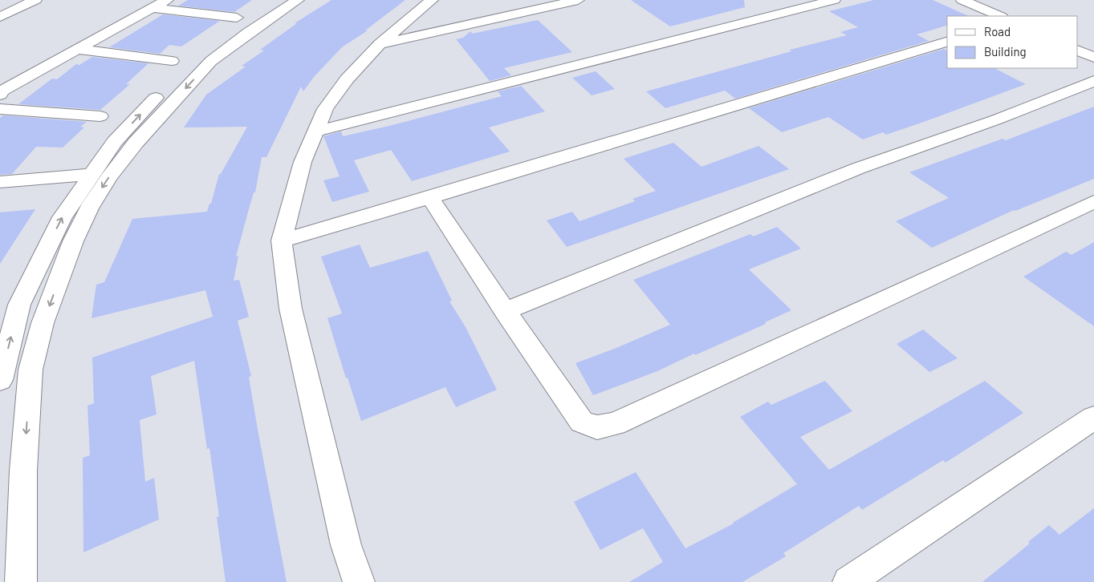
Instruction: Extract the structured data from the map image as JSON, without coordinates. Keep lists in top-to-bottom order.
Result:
{
  "legend": ["Road", "Building"]
}
